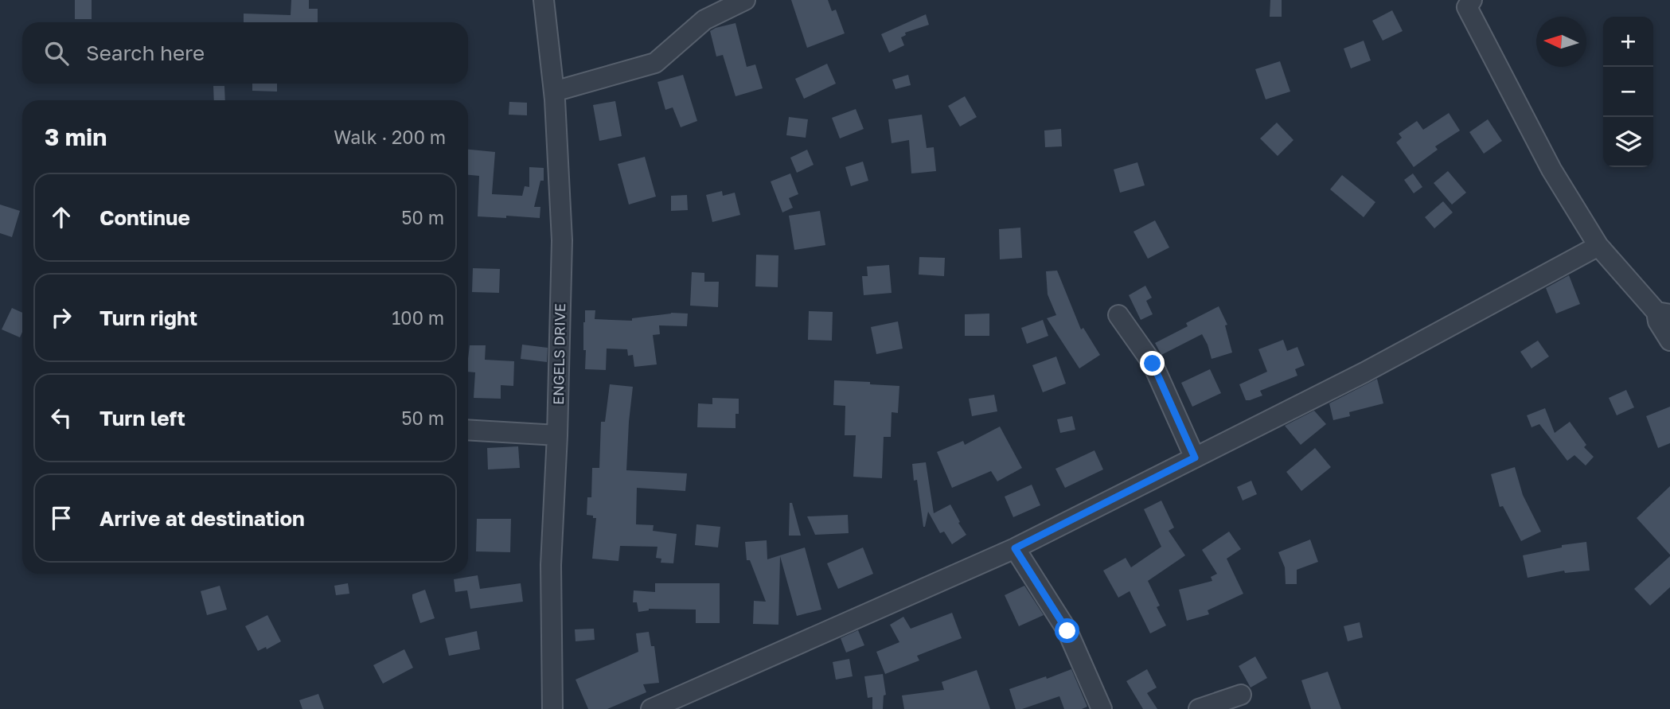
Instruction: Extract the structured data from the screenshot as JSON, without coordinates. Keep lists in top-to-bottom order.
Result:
{
  "streets": {
    "street": ["ENGELS DRIVE"]
  },
  "north": "left",
  "page": {
    "map_buttons": ["+", "−"],
    "search": "Search here",
    "heading": ["3 min", "Walk · 200 m"],
    "list": [
      ["Continue", "50 m"],
      ["Turn right", "100 m"],
      ["Turn left", "50 m"],
      "Arrive at destination"
    ]
  }
}
